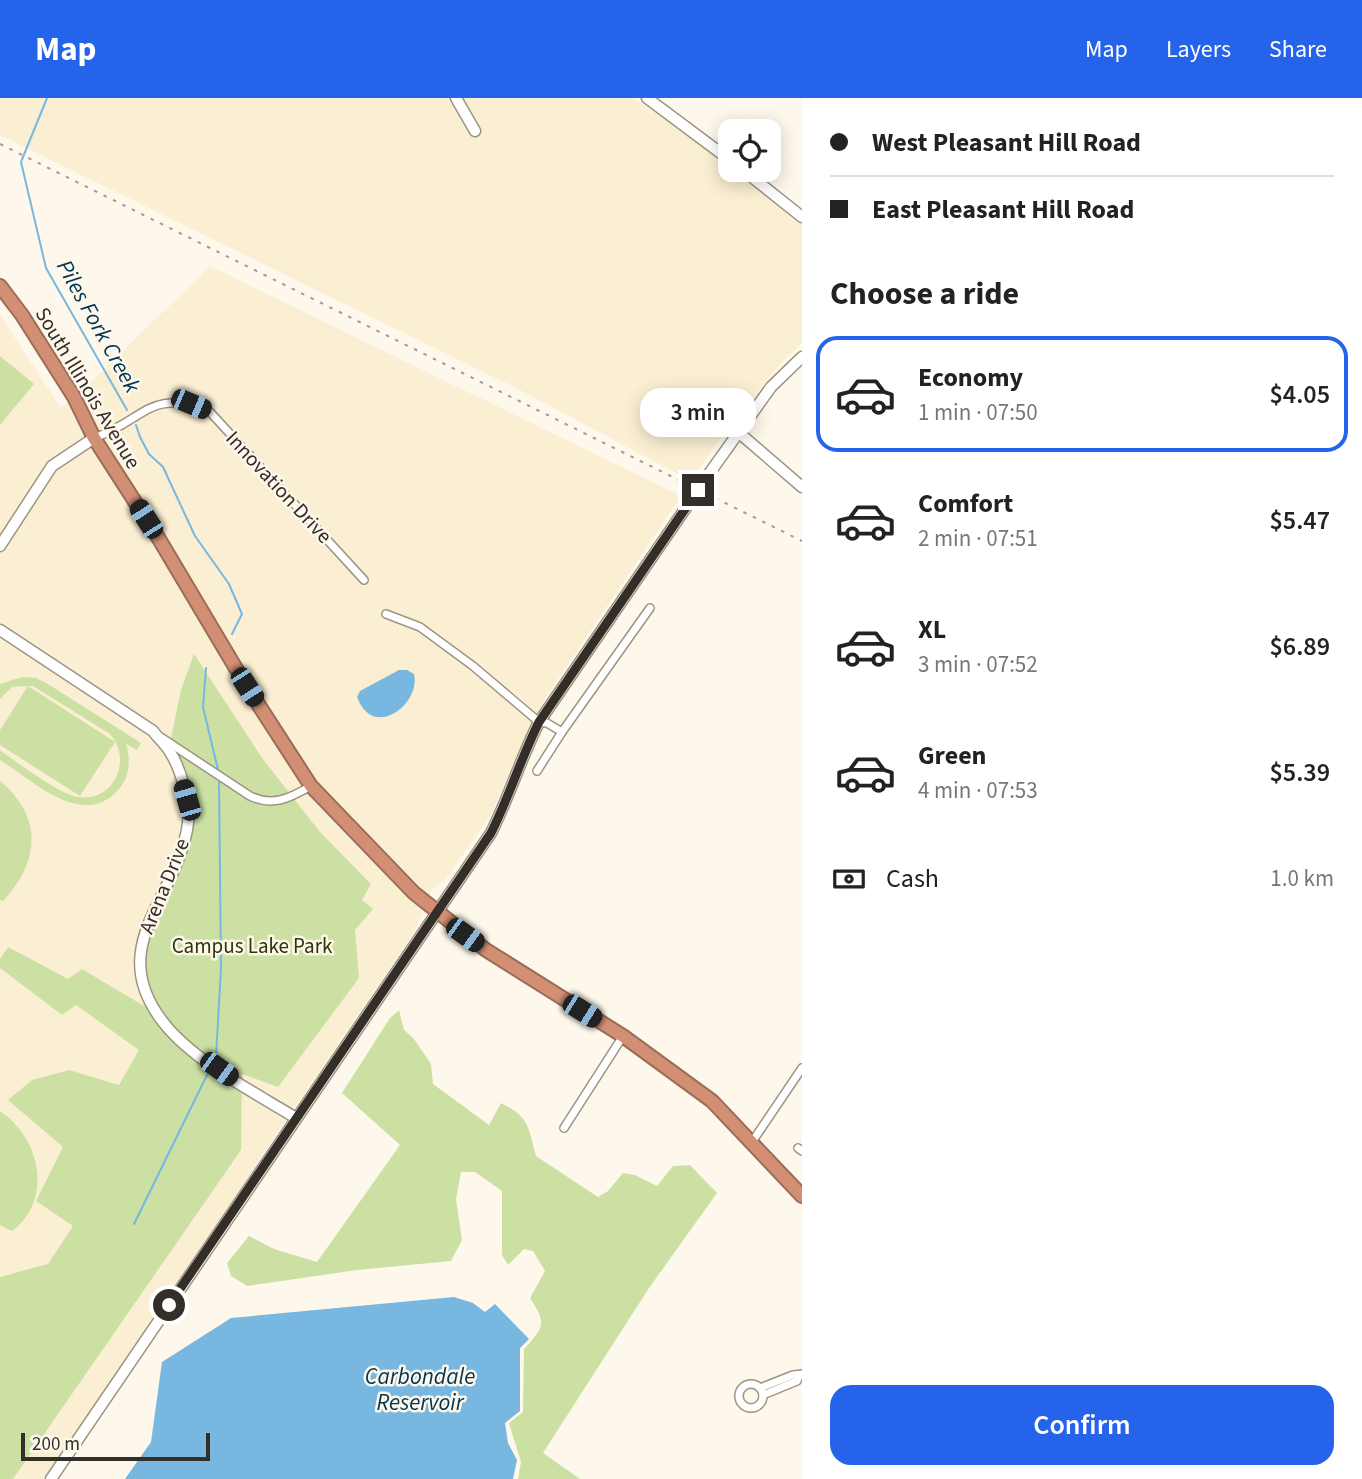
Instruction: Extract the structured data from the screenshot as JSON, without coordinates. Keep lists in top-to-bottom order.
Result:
{
  "streets": {
    "highway": ["South Illinois Avenue"],
    "street": ["Innovation Drive", "Arena Drive"]
  },
  "crossings": [
    ["South Illinois Avenue", "Innovation Drive"]
  ],
  "water": ["Piles Fork Creek", "Carbondale Reservoir"],
  "parks": ["Campus Lake Park"],
  "scale_bar": "200 m",
  "page": {
    "header": "Map",
    "nav": ["Map", "Layers", "Share"],
    "banner": ["West Pleasant Hill Road", "East Pleasant Hill Road"],
    "heading": "Choose a ride",
    "list": [
      {
        "name": "Economy",
        "note": "1 min · 07:50",
        "value": "$4.05"
      },
      {
        "name": "Comfort",
        "note": "2 min · 07:51",
        "value": "$5.47"
      },
      {
        "name": "XL",
        "note": "3 min · 07:52",
        "value": "$6.89"
      },
      {
        "name": "Green",
        "note": "4 min · 07:53",
        "value": "$5.39"
      }
    ],
    "bubble": "3 min",
    "pay": ["Cash", "1.0 km"],
    "buttons": "Confirm",
    "scale": "200 m"
  }
}
